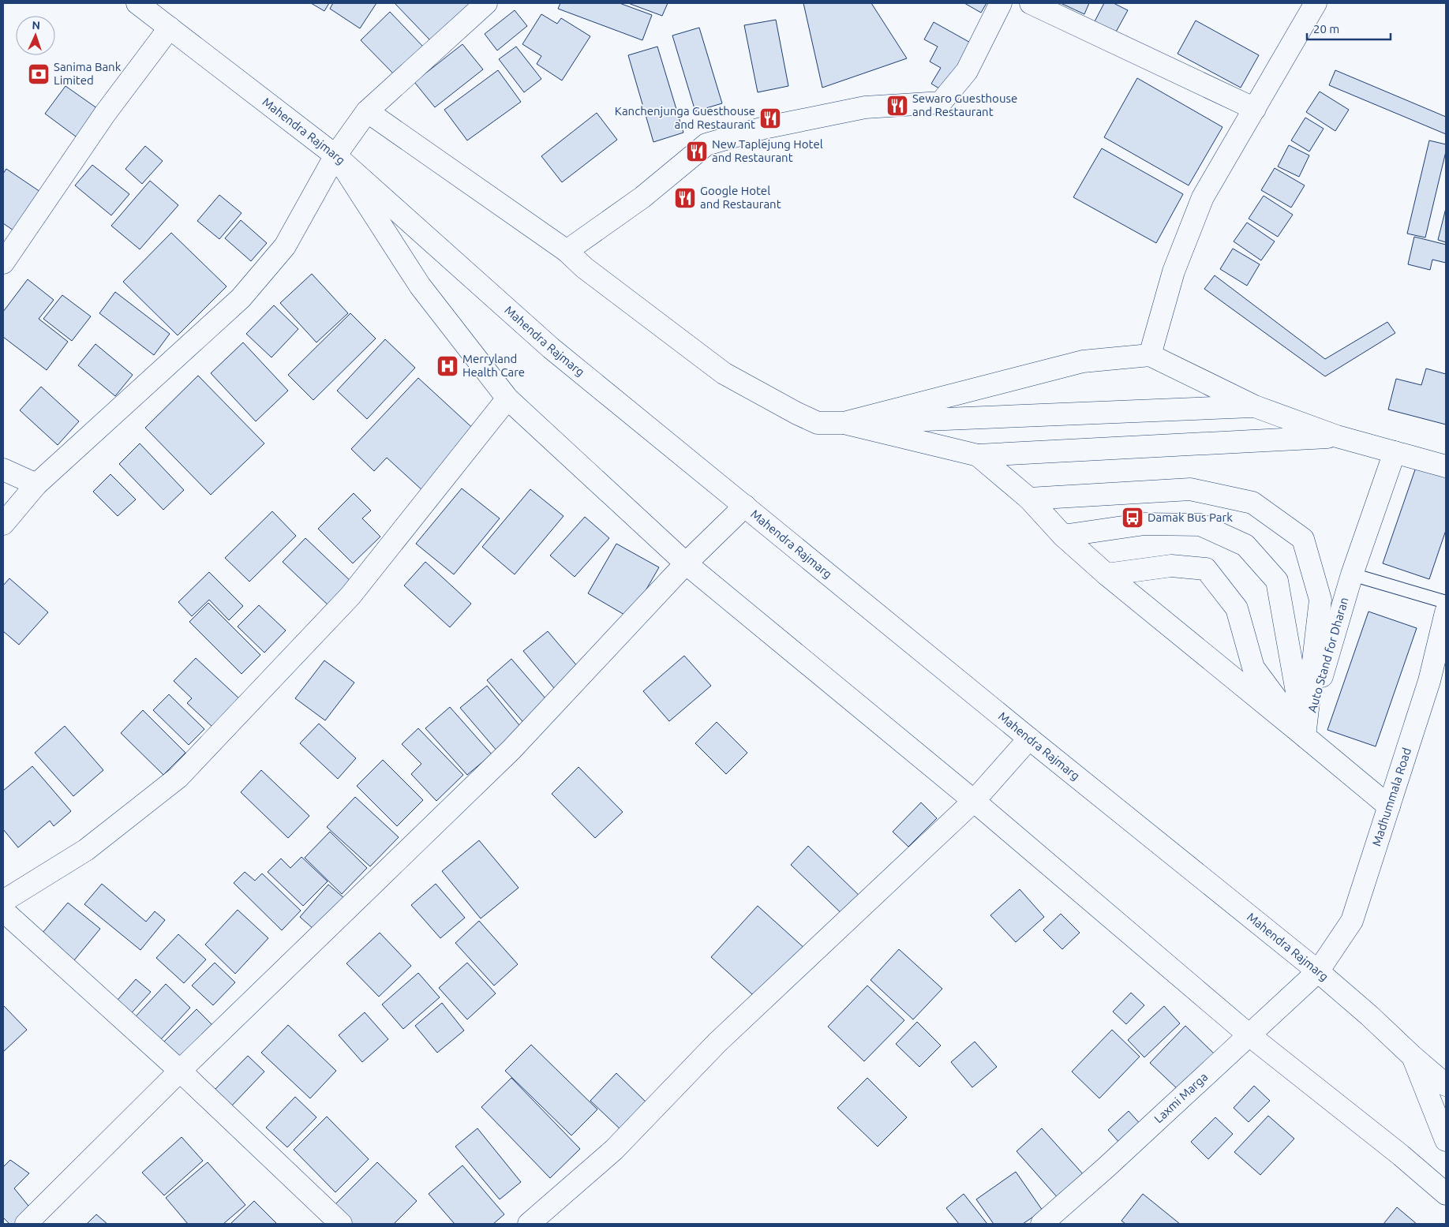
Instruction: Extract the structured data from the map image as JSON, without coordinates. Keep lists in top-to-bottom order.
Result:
{
  "streets": {
    "main road": [
      "Mahendra Rajmarg",
      "Auto Stand for Dharan",
      "Madhummala Road",
      "Laxmi Marga"
    ]
  },
  "crossings": [
    ["Mahendra Rajmarg", "Madhummala Road"],
    ["Mahendra Rajmarg", "Laxmi Marga"],
    ["Madhummala Road", "Laxmi Marga"]
  ],
  "places": {
    "bank": ["Sanima Bank Limited"],
    "restaurant": [
      "Sewaro Guesthouse and Restaurant",
      "Kanchenjunga Guesthouse and Restaurant",
      "New Taplejung Hotel and Restaurant",
      "Google Hotel and Restaurant"
    ],
    "hospital": ["Merryland Health Care"],
    "bus stop": ["Damak Bus Park"]
  },
  "scale_bar": "20 m",
  "north": "top"
}
